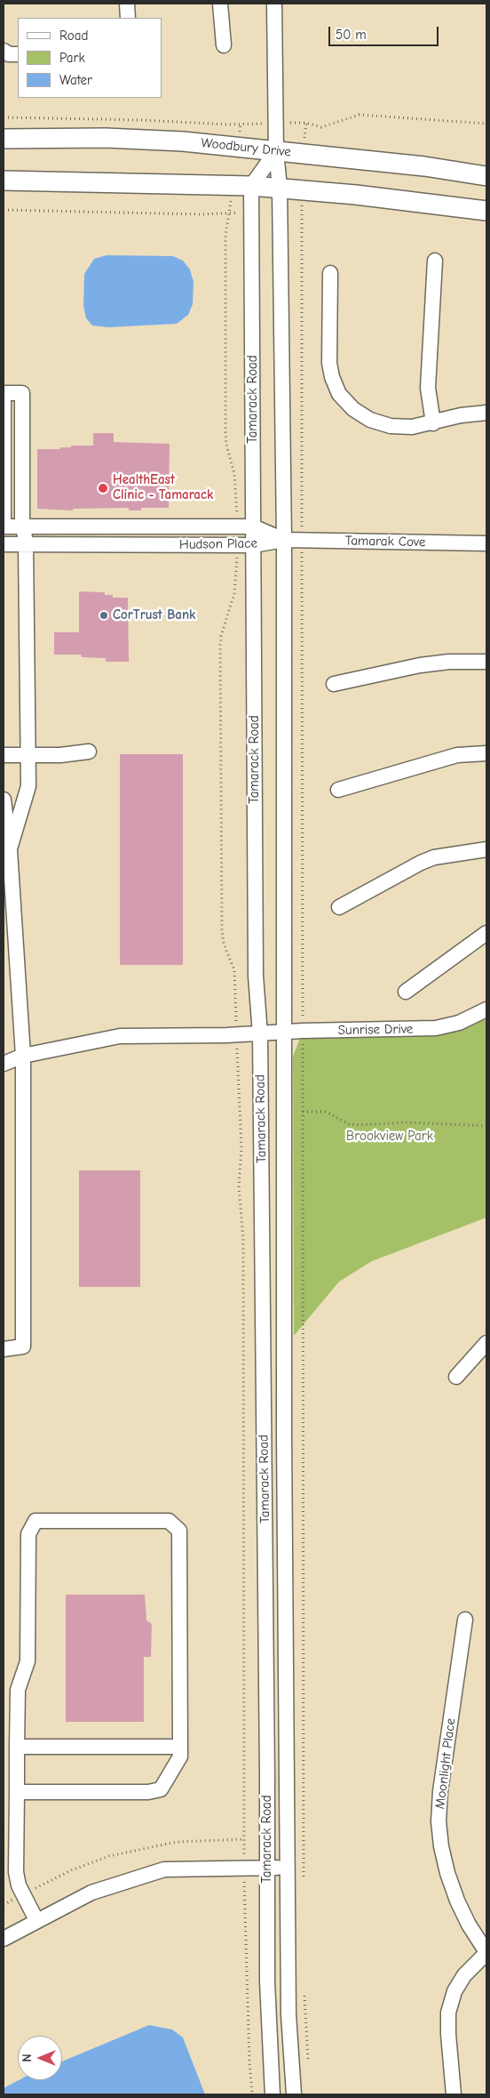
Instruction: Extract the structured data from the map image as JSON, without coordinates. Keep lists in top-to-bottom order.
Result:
{
  "streets": {
    "main road": ["Woodbury Drive"],
    "street": [
      "Tamarack Road",
      "Tamarak Cove",
      "Hudson Place",
      "Sunrise Drive",
      "Moonlight Place"
    ]
  },
  "crossings": [
    ["Woodbury Drive", "Tamarack Road"],
    ["Tamarack Road", "Tamarak Cove"],
    ["Tamarack Road", "Hudson Place"],
    ["Tamarack Road", "Sunrise Drive"],
    ["Tamarak Cove", "Hudson Place"]
  ],
  "parks": ["Brookview Park"],
  "places": ["HealthEast Clinic - Tamarack", "CorTrust Bank"],
  "legend": ["Road", "Park", "Water"],
  "scale_bar": "50 m",
  "north": "left"
}
